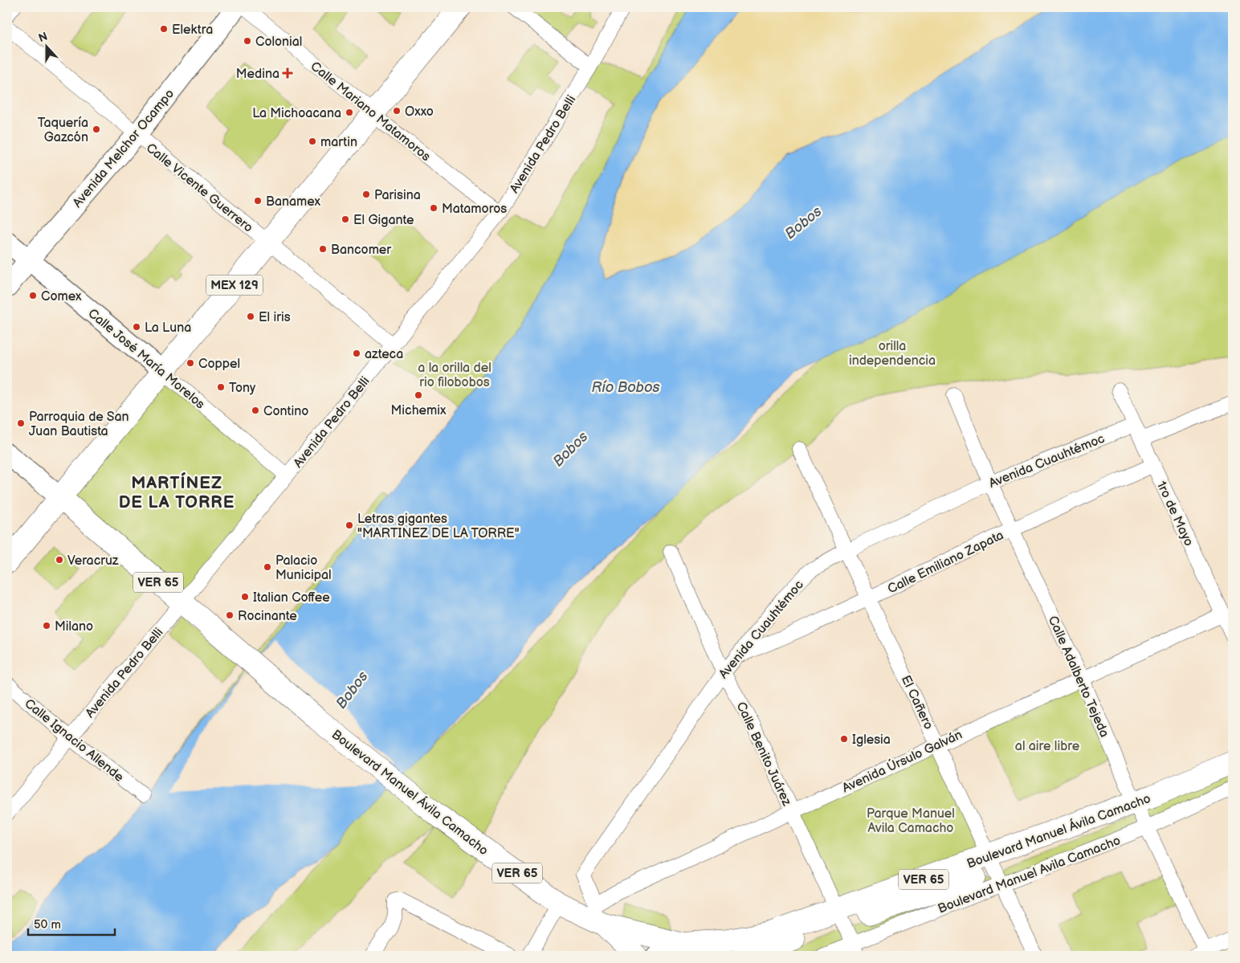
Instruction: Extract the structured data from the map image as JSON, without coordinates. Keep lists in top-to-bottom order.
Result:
{
  "streets": {
    "main road": ["MEX 129", "VER 65", "Boulevard Manuel Ávila Camacho"],
    "street": [
      "Calle Mariano Matamoros",
      "Avenida Pedro Belli",
      "Avenida Melchor Ocampo",
      "Calle Vicente Guerrero",
      "Calle José María Morelos",
      "Avenida Cuauhtémoc",
      "1ro de Mayo",
      "Calle Emiliano Zapata",
      "Calle Adalberto Tejeda",
      "El Cañero",
      "Calle Ignacio Allende",
      "Calle Benito Juárez",
      "Avenida Úrsulo Galván",
      "Boulevard Manuel Avila Camacho"
    ]
  },
  "crossings": [
    ["Calle Mariano Matamoros", "Avenida Pedro Belli"],
    ["Calle Mariano Matamoros", "MEX 129"],
    ["Avenida Pedro Belli", "Calle Vicente Guerrero"],
    ["Avenida Pedro Belli", "Calle José María Morelos"],
    ["Avenida Pedro Belli", "VER 65"],
    ["Avenida Pedro Belli", "Calle Ignacio Allende"],
    ["Avenida Pedro Belli", "Boulevard Manuel Ávila Camacho"],
    ["Avenida Melchor Ocampo", "Calle Vicente Guerrero"],
    ["Avenida Melchor Ocampo", "Calle José María Morelos"],
    ["Calle Vicente Guerrero", "MEX 129"],
    ["MEX 129", "Calle José María Morelos"],
    ["MEX 129", "VER 65"],
    ["Avenida Cuauhtémoc", "1ro de Mayo"],
    ["Avenida Cuauhtémoc", "Calle Emiliano Zapata"],
    ["Avenida Cuauhtémoc", "Calle Adalberto Tejeda"],
    ["Avenida Cuauhtémoc", "El Cañero"],
    ["Avenida Cuauhtémoc", "Calle Benito Juárez"],
    ["Avenida Cuauhtémoc", "Avenida Úrsulo Galván"],
    ["Avenida Cuauhtémoc", "Boulevard Manuel Ávila Camacho"],
    ["1ro de Mayo", "Calle Emiliano Zapata"],
    ["1ro de Mayo", "Avenida Úrsulo Galván"],
    ["Calle Emiliano Zapata", "Calle Adalberto Tejeda"],
    ["Calle Emiliano Zapata", "El Cañero"],
    ["VER 65", "Boulevard Manuel Ávila Camacho"],
    ["Calle Adalberto Tejeda", "Avenida Úrsulo Galván"],
    ["Calle Adalberto Tejeda", "Boulevard Manuel Ávila Camacho"],
    ["El Cañero", "Avenida Úrsulo Galván"],
    ["El Cañero", "Boulevard Manuel Ávila Camacho"],
    ["El Cañero", "Boulevard Manuel Avila Camacho"],
    ["Calle Benito Juárez", "Avenida Úrsulo Galván"],
    ["Calle Benito Juárez", "Boulevard Manuel Ávila Camacho"],
    ["Calle Benito Juárez", "Boulevard Manuel Avila Camacho"],
    ["Avenida Úrsulo Galván", "Boulevard Manuel Ávila Camacho"],
    ["Boulevard Manuel Ávila Camacho", "Boulevard Manuel Avila Camacho"]
  ],
  "districts": ["MARTÍNEZ DE LA TORRE"],
  "water": ["Bobos", "Río Bobos"],
  "parks": [
    "orilla independencia",
    "a la orilla del rio filobobos",
    "al aire libre",
    "Parque Manuel Avila Camacho"
  ],
  "places": {
    "other": [
      "Elektra",
      "Colonial",
      "Oxxo",
      "La Michoacana",
      "Taquería Gazcón",
      "martin",
      "Parisina",
      "Banamex",
      "Matamoros",
      "El Gigante",
      "Bancomer",
      "Comex",
      "El iris",
      "La Luna",
      "azteca",
      "Coppel",
      "Tony",
      "Michemix",
      "Contino",
      "Parroquia de San Juan Bautista",
      "Letras gigantes \"MARTINEZ DE LA TORRE\"",
      "Veracruz",
      "Palacio Municipal",
      "Italian Coffee",
      "Rocinante",
      "Milano",
      "Iglesia"
    ],
    "health": ["Medina"]
  },
  "scale_bar": "50 m",
  "north": "top"
}
